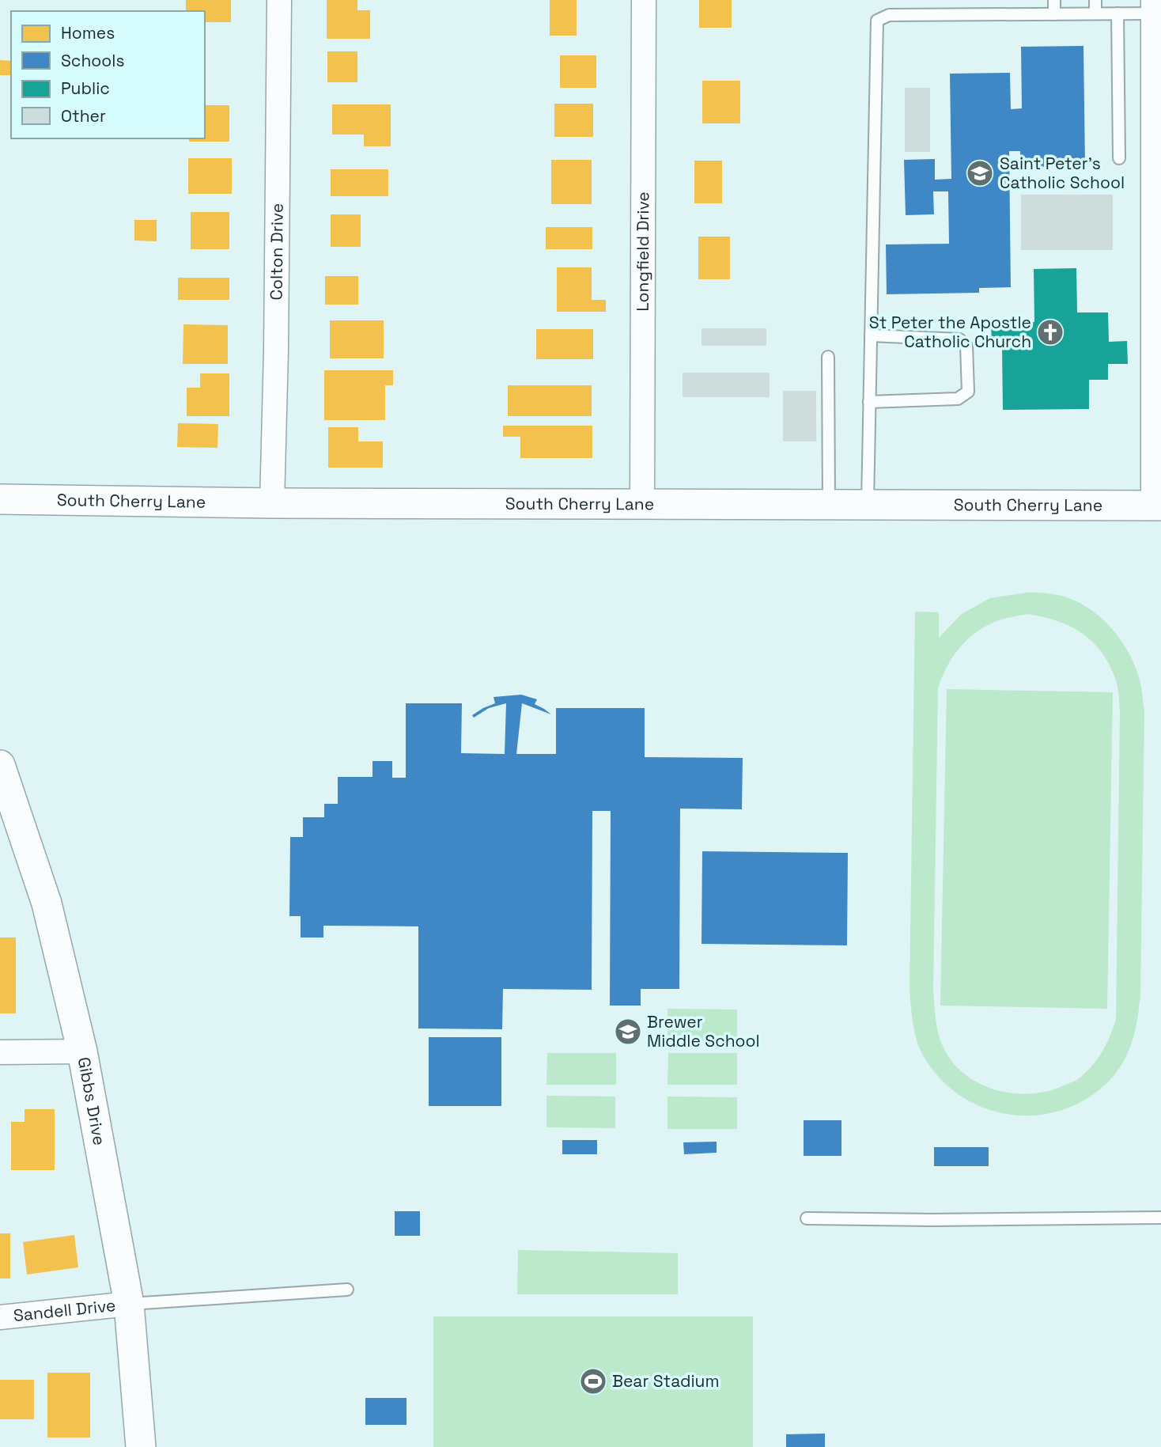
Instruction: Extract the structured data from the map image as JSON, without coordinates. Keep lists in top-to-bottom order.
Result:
{
  "streets": {
    "street": [
      "Colton Drive",
      "Longfield Drive",
      "South Cherry Lane",
      "Gibbs Drive",
      "Sandell Drive"
    ]
  },
  "crossings": [
    ["Colton Drive", "South Cherry Lane"],
    ["Longfield Drive", "South Cherry Lane"],
    ["Gibbs Drive", "Sandell Drive"]
  ],
  "places": {
    "school or university": ["Saint Peter's Catholic School", "Brewer Middle School"],
    "church": ["St Peter the Apostle Catholic Church"],
    "sports": ["Bear Stadium"]
  },
  "legend": [
    "Homes",
    "Schools",
    "Public",
    "Other"
  ]
}
